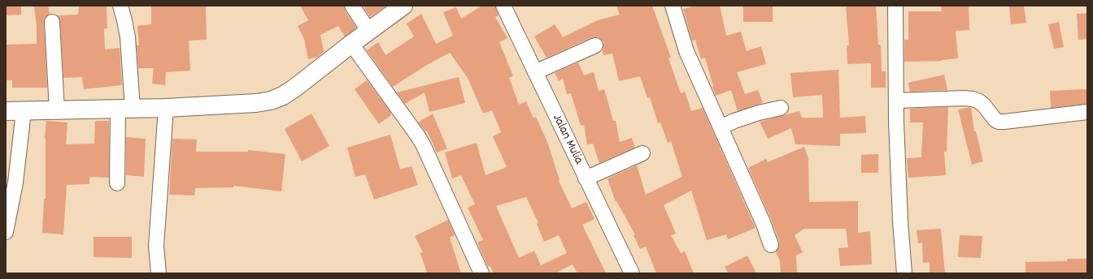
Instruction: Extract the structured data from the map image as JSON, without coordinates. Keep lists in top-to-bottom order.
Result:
{
  "streets": {
    "street": ["Jalan Mulia"]
  }
}
